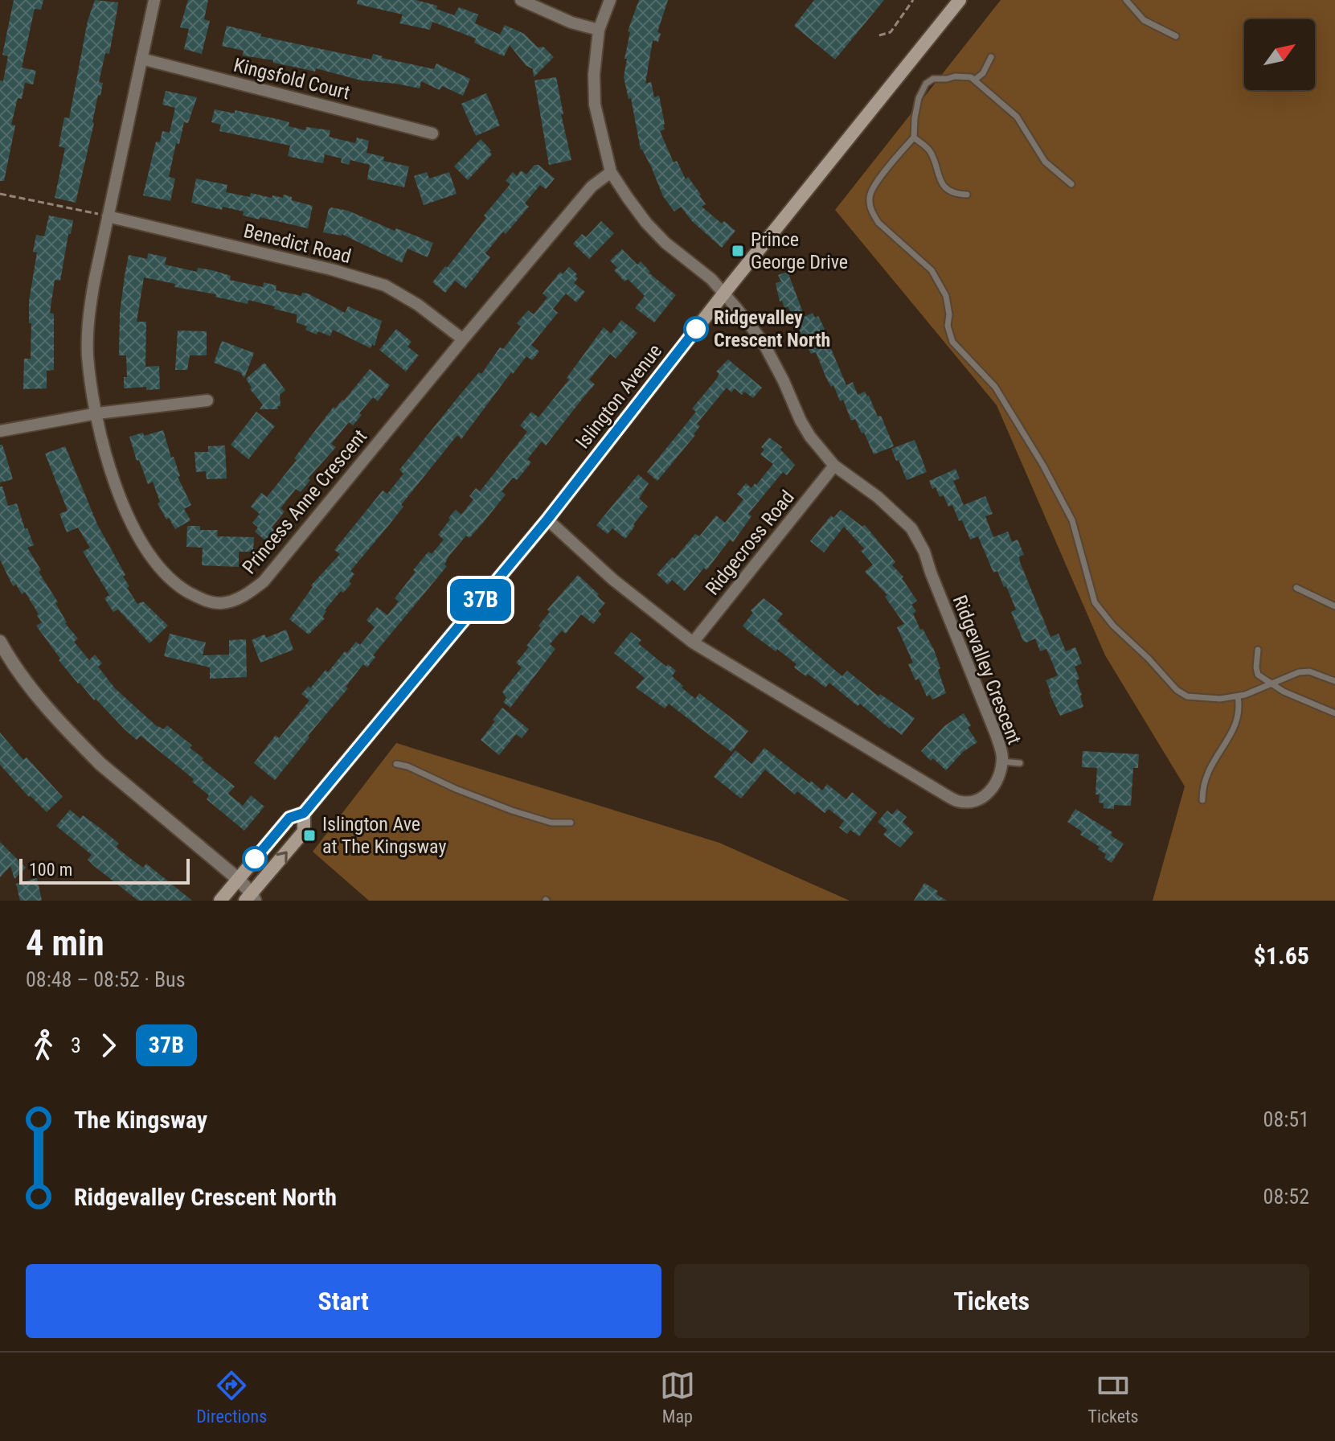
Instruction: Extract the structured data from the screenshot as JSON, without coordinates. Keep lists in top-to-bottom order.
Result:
{
  "streets": {
    "main road": ["Islington Avenue"],
    "street": [
      "Kingsfold Court",
      "Benedict Road",
      "Princess Anne Crescent",
      "Ridgecross Road",
      "Ridgevalley Crescent"
    ]
  },
  "crossings": [
    ["Kingsfold Court", "Princess Anne Crescent"],
    ["Benedict Road", "Princess Anne Crescent"],
    ["Islington Avenue", "Ridgevalley Crescent"],
    ["Ridgecross Road", "Ridgevalley Crescent"]
  ],
  "places": {
    "transit": ["Prince George Drive", "Islington Ave at The Kingsway"],
    "other": ["Ridgevalley Crescent North"]
  },
  "lines": ["bus line 37B"],
  "scale_bar": "100 m",
  "north": "top right",
  "page": {
    "on_map": "37B",
    "scale": "100 m",
    "heading": ["4 min", "08:48 – 08:52 · Bus", "$1.65"],
    "legs": ["3", "37B"],
    "list": [
      {
        "name": "The Kingsway",
        "value": "08:51"
      },
      {
        "name": "Ridgevalley Crescent North",
        "value": "08:52"
      }
    ],
    "buttons": ["Start", "Tickets"],
    "tabs": ["Directions", "Map", "Tickets"]
  }
}
